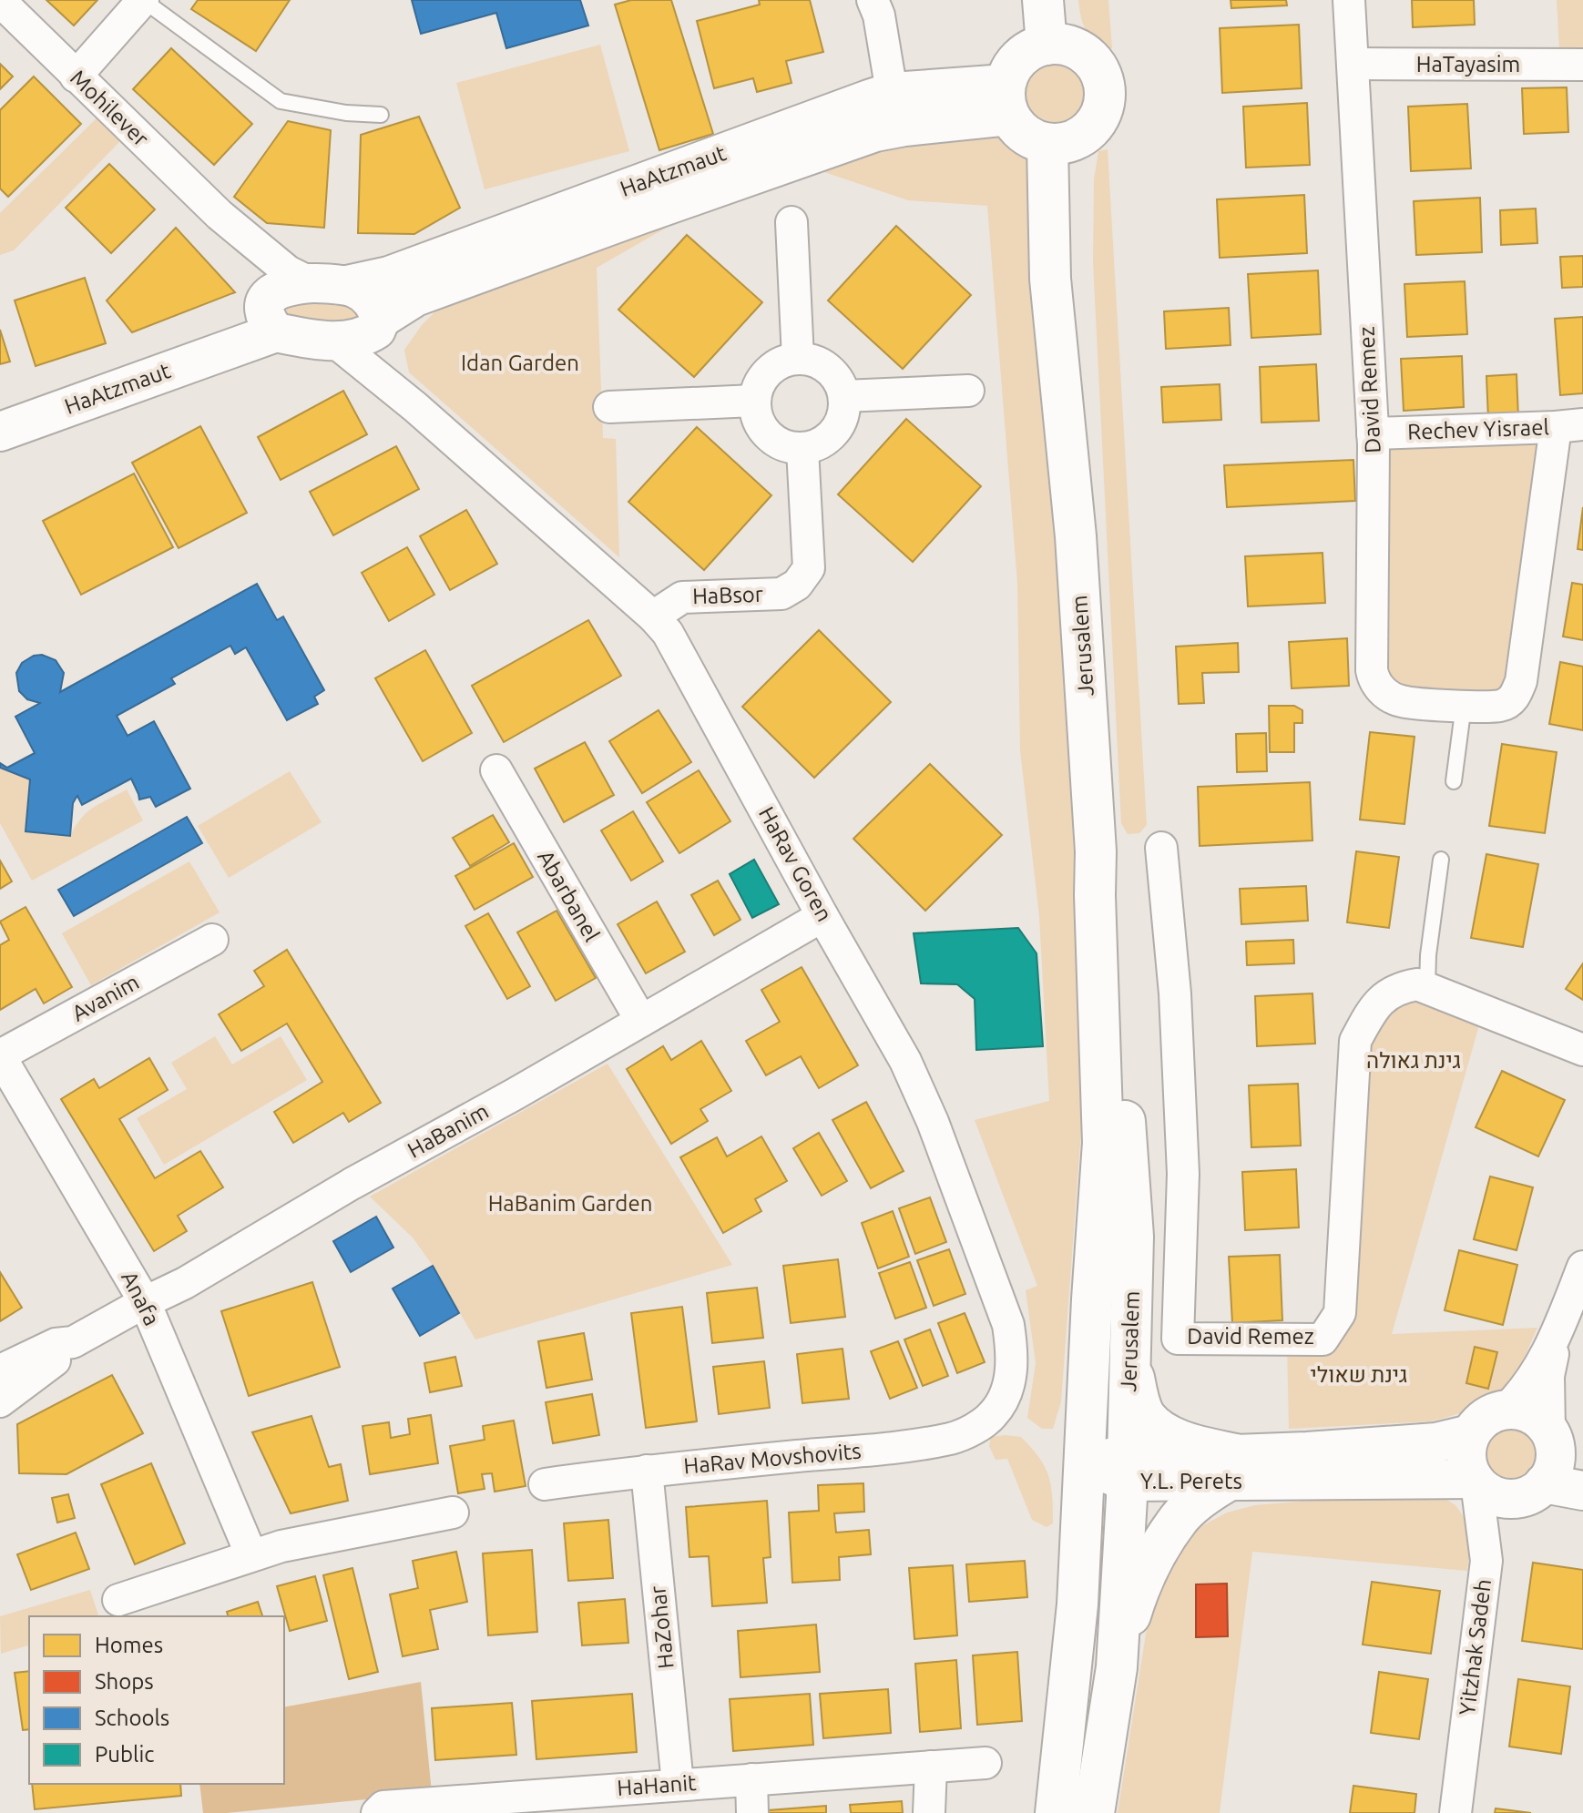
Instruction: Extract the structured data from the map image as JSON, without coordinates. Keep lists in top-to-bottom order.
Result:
{
  "streets": {
    "main road": ["Jerusalem"],
    "street": [
      "HaTayasim",
      "Mohilever",
      "HaAtzmaut",
      "David Remez",
      "Rechev Yisrael",
      "HaBsor",
      "HaRav Goren",
      "Abarbanel",
      "Avanim",
      "HaBanim",
      "Anafa",
      "HaRav Movshovits",
      "Y.L. Perets",
      "HaZohar",
      "Yitzhak Sadeh",
      "HaHanit"
    ]
  },
  "crossings": [
    ["HaTayasim", "David Remez"],
    ["Mohilever", "HaAtzmaut"],
    ["HaAtzmaut", "Jerusalem"],
    ["HaAtzmaut", "HaRav Goren"],
    ["David Remez", "Rechev Yisrael"],
    ["HaBsor", "HaRav Goren"],
    ["Jerusalem", "Y.L. Perets"],
    ["HaRav Goren", "HaBanim"],
    ["HaRav Goren", "HaRav Movshovits"],
    ["Abarbanel", "HaBanim"],
    ["Avanim", "Anafa"],
    ["HaBanim", "Anafa"],
    ["HaRav Movshovits", "HaZohar"],
    ["Y.L. Perets", "Yitzhak Sadeh"],
    ["HaZohar", "HaHanit"]
  ],
  "parks": [
    "Idan Garden",
    "גינת גאולה",
    "HaBanim Garden",
    "גינת שאולי"
  ],
  "legend": [
    "Homes",
    "Shops",
    "Schools",
    "Public"
  ]
}
